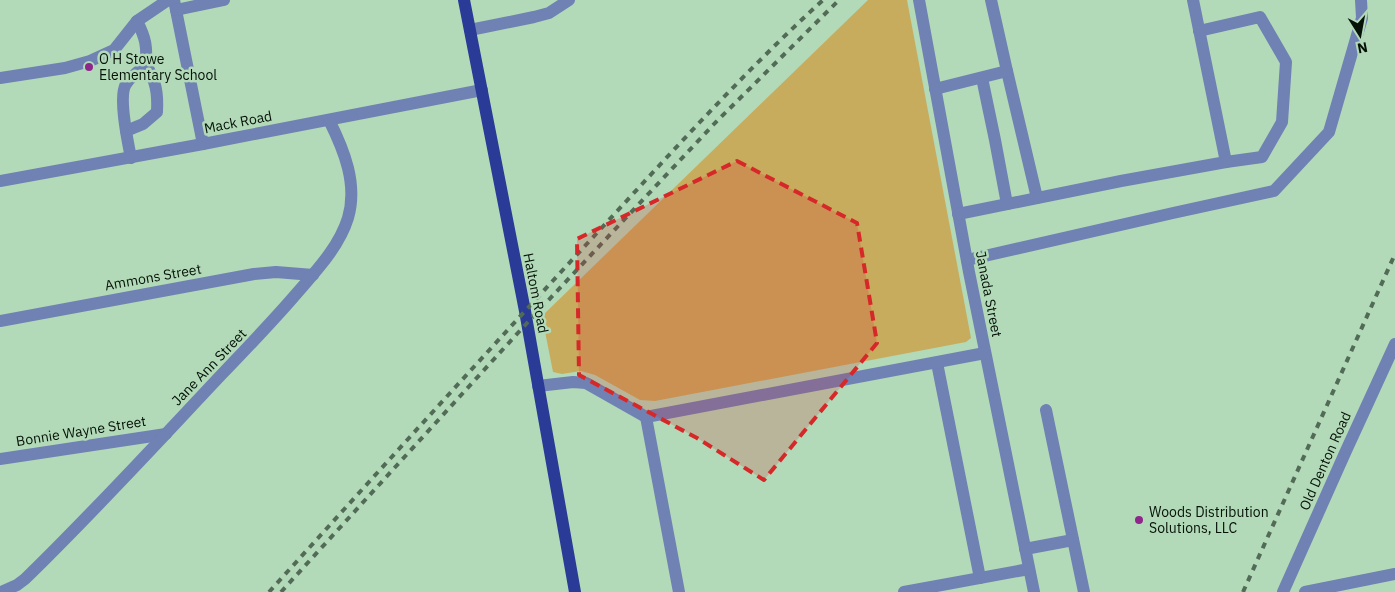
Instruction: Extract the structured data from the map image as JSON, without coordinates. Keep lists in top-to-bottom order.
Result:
{
  "streets": {
    "main road": ["Haltom Road"],
    "street": [
      "Mack Road",
      "Ammons Street",
      "Janada Street",
      "Jane Ann Street",
      "Bonnie Wayne Street",
      "Old Denton Road"
    ]
  },
  "crossings": [
    ["Mack Road", "Haltom Road"],
    ["Mack Road", "Jane Ann Street"],
    ["Ammons Street", "Jane Ann Street"],
    ["Jane Ann Street", "Bonnie Wayne Street"]
  ],
  "places": ["O H Stowe Elementary School", "Woods Distribution Solutions, LLC"],
  "north": "bottom"
}
